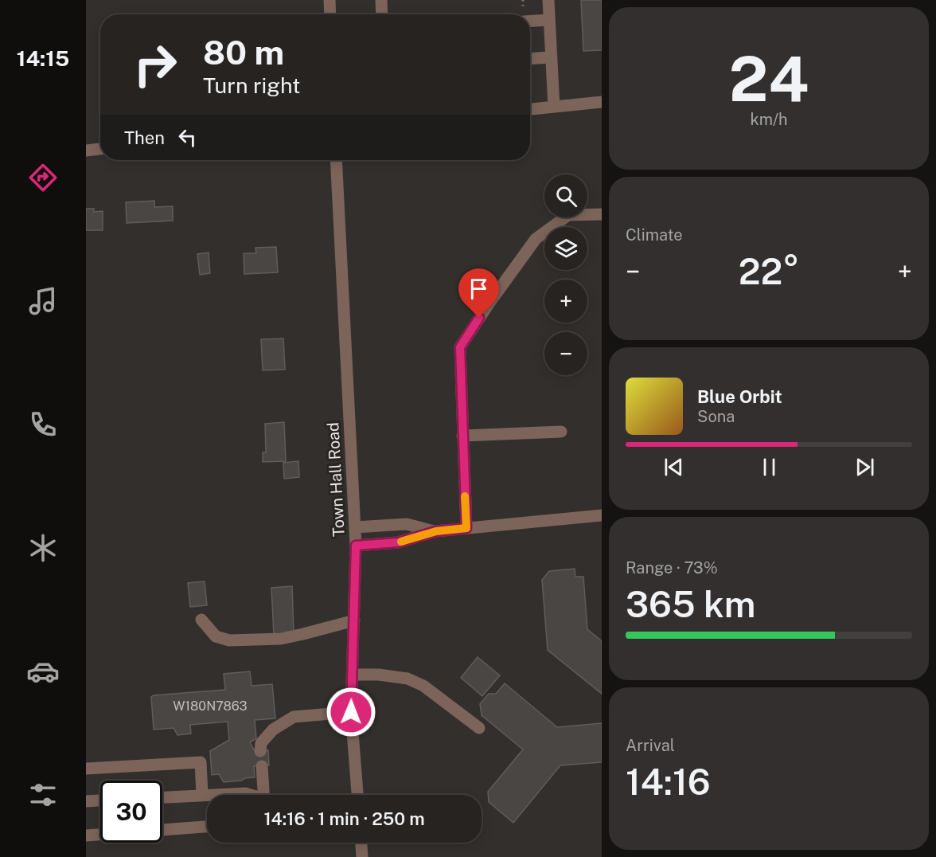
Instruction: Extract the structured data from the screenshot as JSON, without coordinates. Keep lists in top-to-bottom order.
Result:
{
  "streets": {
    "street": ["Town Hall Road"]
  },
  "house_numbers": ["W180N7863"],
  "page": {
    "tabs": "14:15",
    "tile": [
      ["24", "km/h"],
      "Climate",
      ["Range · 73%", "365 km"],
      ["Arrival", "14:16"]
    ],
    "turn": ["80 m", "Turn right"],
    "then": "Then",
    "map_buttons": ["+", "−"],
    "heat": ["−", "22°", "+"],
    "song": ["Blue Orbit", "Sona"],
    "limit": "30",
    "trip": "14:16 · 1 min · 250 m"
  }
}
